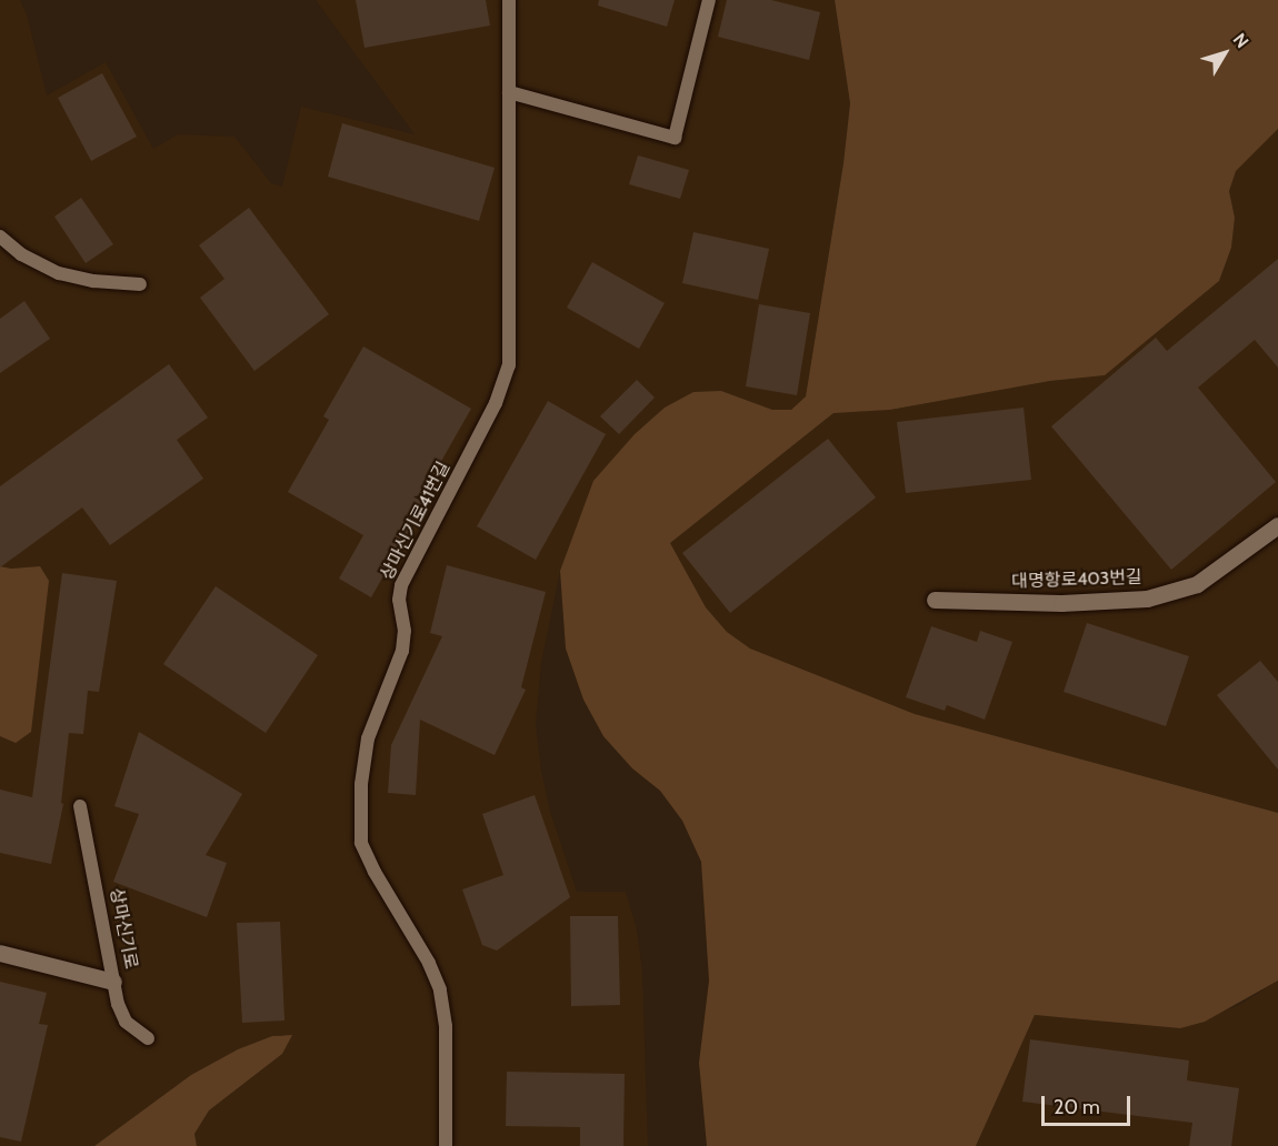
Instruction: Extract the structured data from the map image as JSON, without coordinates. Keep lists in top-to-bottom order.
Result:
{
  "streets": {
    "street": ["대명항로403번길", "상마신기로"],
    "lane": ["상마신기로41번길"]
  },
  "scale_bar": "20 m",
  "north": "top right"
}
